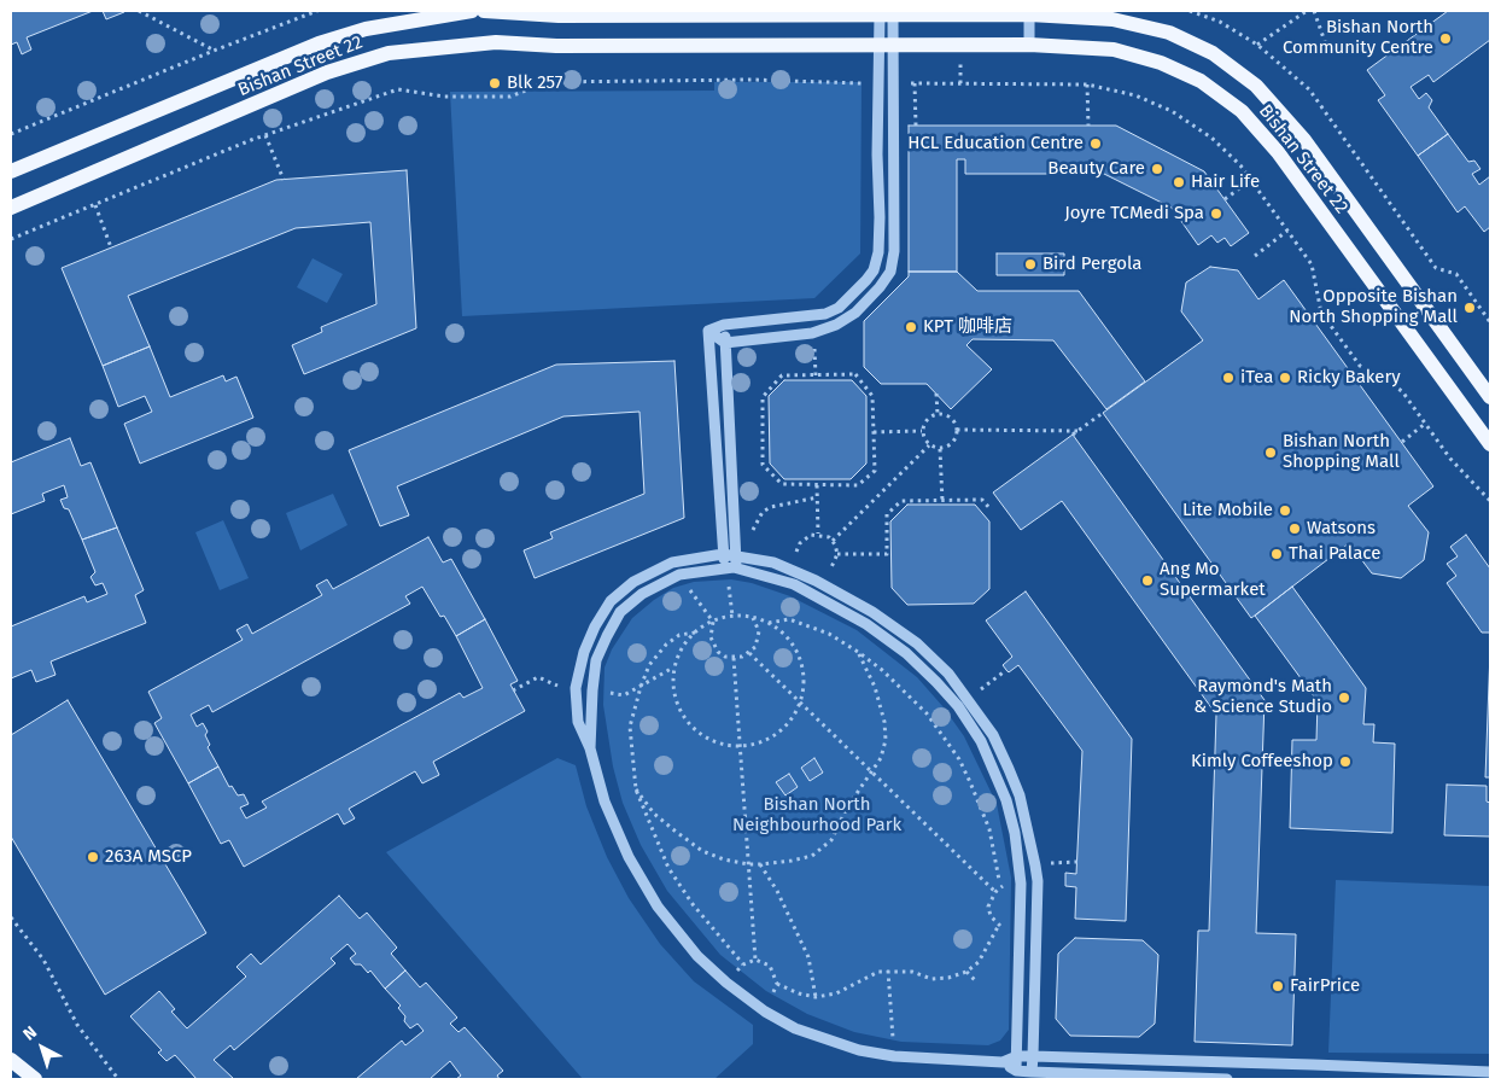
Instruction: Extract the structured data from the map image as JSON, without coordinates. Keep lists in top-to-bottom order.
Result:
{
  "streets": {
    "main road": ["Bishan Street 22"]
  },
  "parks": ["Bishan North Neighbourhood Park"],
  "places": [
    "Bishan North Community Centre",
    "Blk 257",
    "HCL Education Centre",
    "Beauty Care",
    "Hair Life",
    "Joyre TCMedi Spa",
    "Bird Pergola",
    "Opposite Bishan North Shopping Mall",
    "KPT 咖啡店",
    "iTea",
    "Ricky Bakery",
    "Bishan North Shopping Mall",
    "Lite Mobile",
    "Watsons",
    "Thai Palace",
    "Ang Mo Supermarket",
    "Raymond's Math & Science Studio",
    "Kimly Coffeeshop",
    "263A MSCP",
    "FairPrice"
  ],
  "north": "top left"
}
